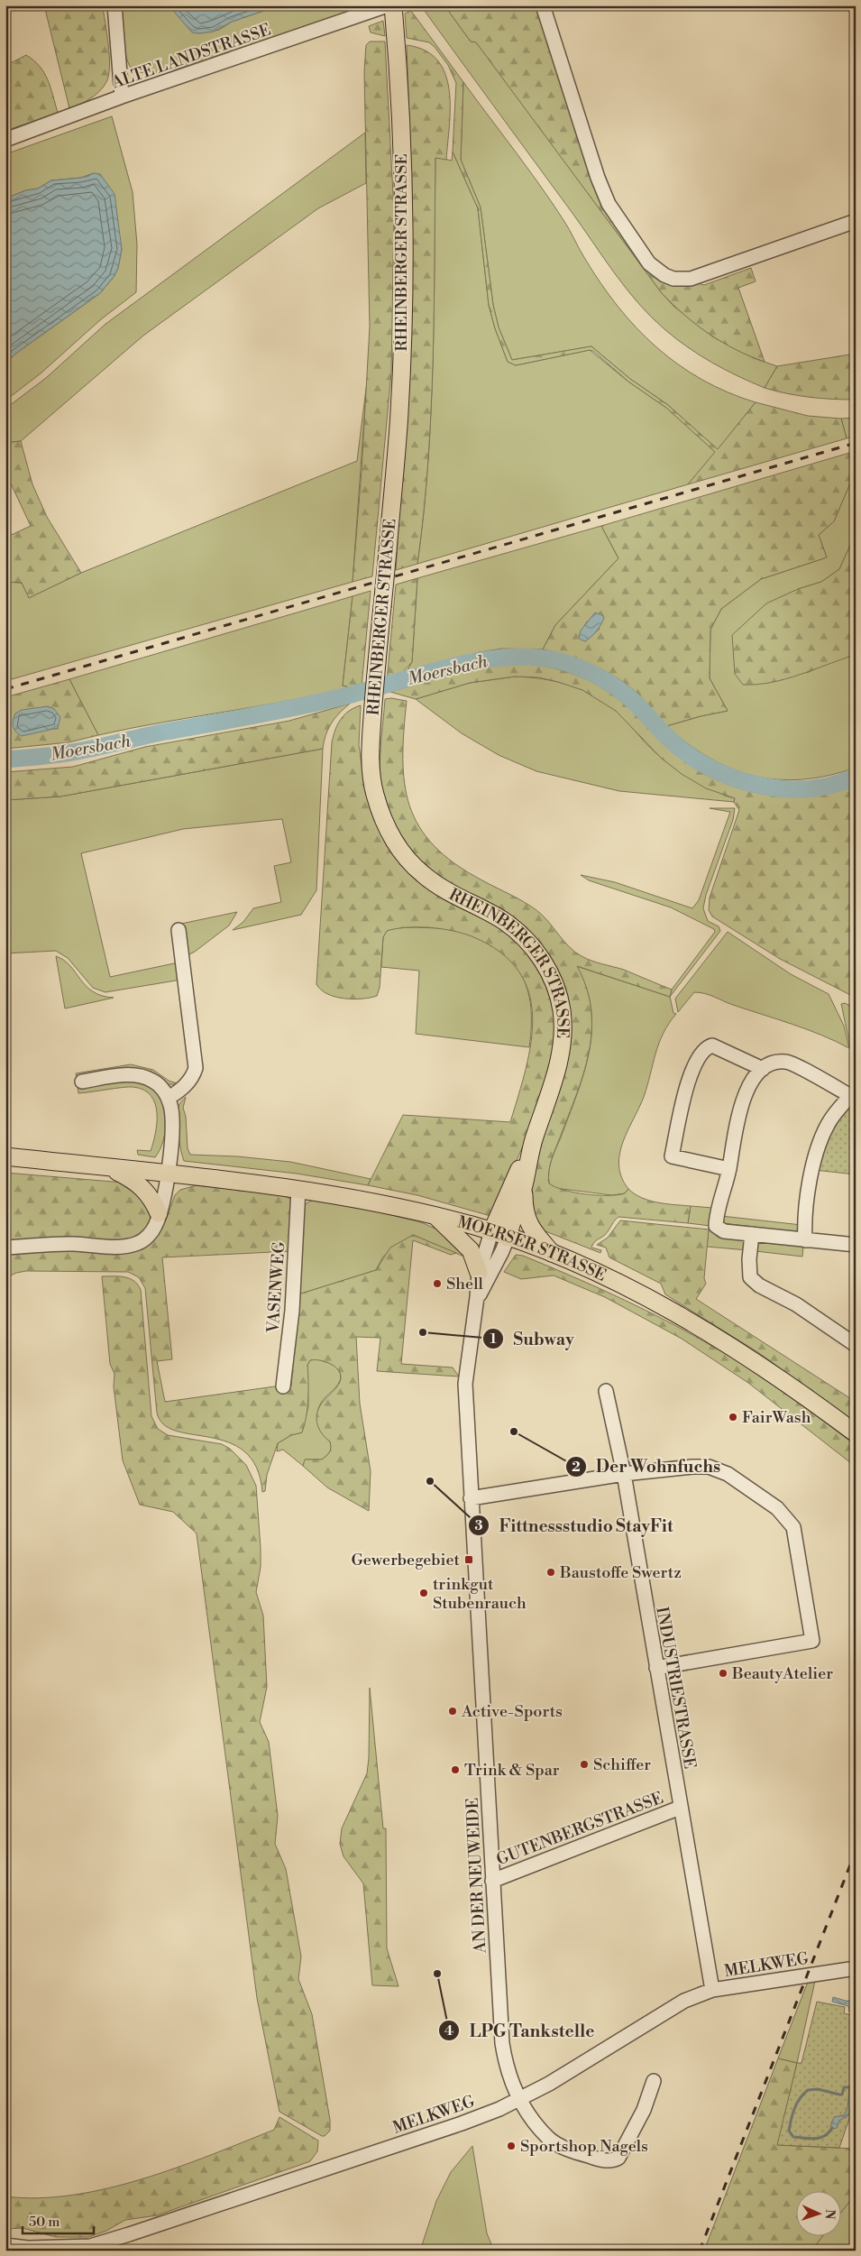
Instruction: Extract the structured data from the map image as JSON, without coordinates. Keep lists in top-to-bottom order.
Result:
{
  "streets": {
    "main road": ["RHEINBERGER STRASSE", "MOERSER STRASSE"],
    "street": [
      "ALTE LANDSTRASSE",
      "VASENWEG",
      "INDUSTRIESTRASSE",
      "GUTENBERGSTRASSE",
      "AN DER NEUWEIDE",
      "MELKWEG"
    ]
  },
  "crossings": [
    ["RHEINBERGER STRASSE", "MOERSER STRASSE"],
    ["RHEINBERGER STRASSE", "AN DER NEUWEIDE"],
    ["MOERSER STRASSE", "VASENWEG"],
    ["MOERSER STRASSE", "AN DER NEUWEIDE"],
    ["INDUSTRIESTRASSE", "GUTENBERGSTRASSE"],
    ["INDUSTRIESTRASSE", "MELKWEG"],
    ["GUTENBERGSTRASSE", "AN DER NEUWEIDE"],
    ["AN DER NEUWEIDE", "MELKWEG"]
  ],
  "water": ["Moersbach"],
  "places": {
    "other": [
      "Shell",
      "Subway",
      "FairWash",
      "Der Wohnfuchs",
      "Fittnessstudio StayFit",
      "Baustoffe Swertz",
      "trinkgut Stubenrauch",
      "BeautyAtelier",
      "Active-Sports",
      "Schiffer",
      "Trink & Spar",
      "LPG Tankstelle",
      "Sportshop Nagels"
    ],
    "transit": ["Gewerbegebiet"]
  },
  "scale_bar": "50 m",
  "north": "right"
}
